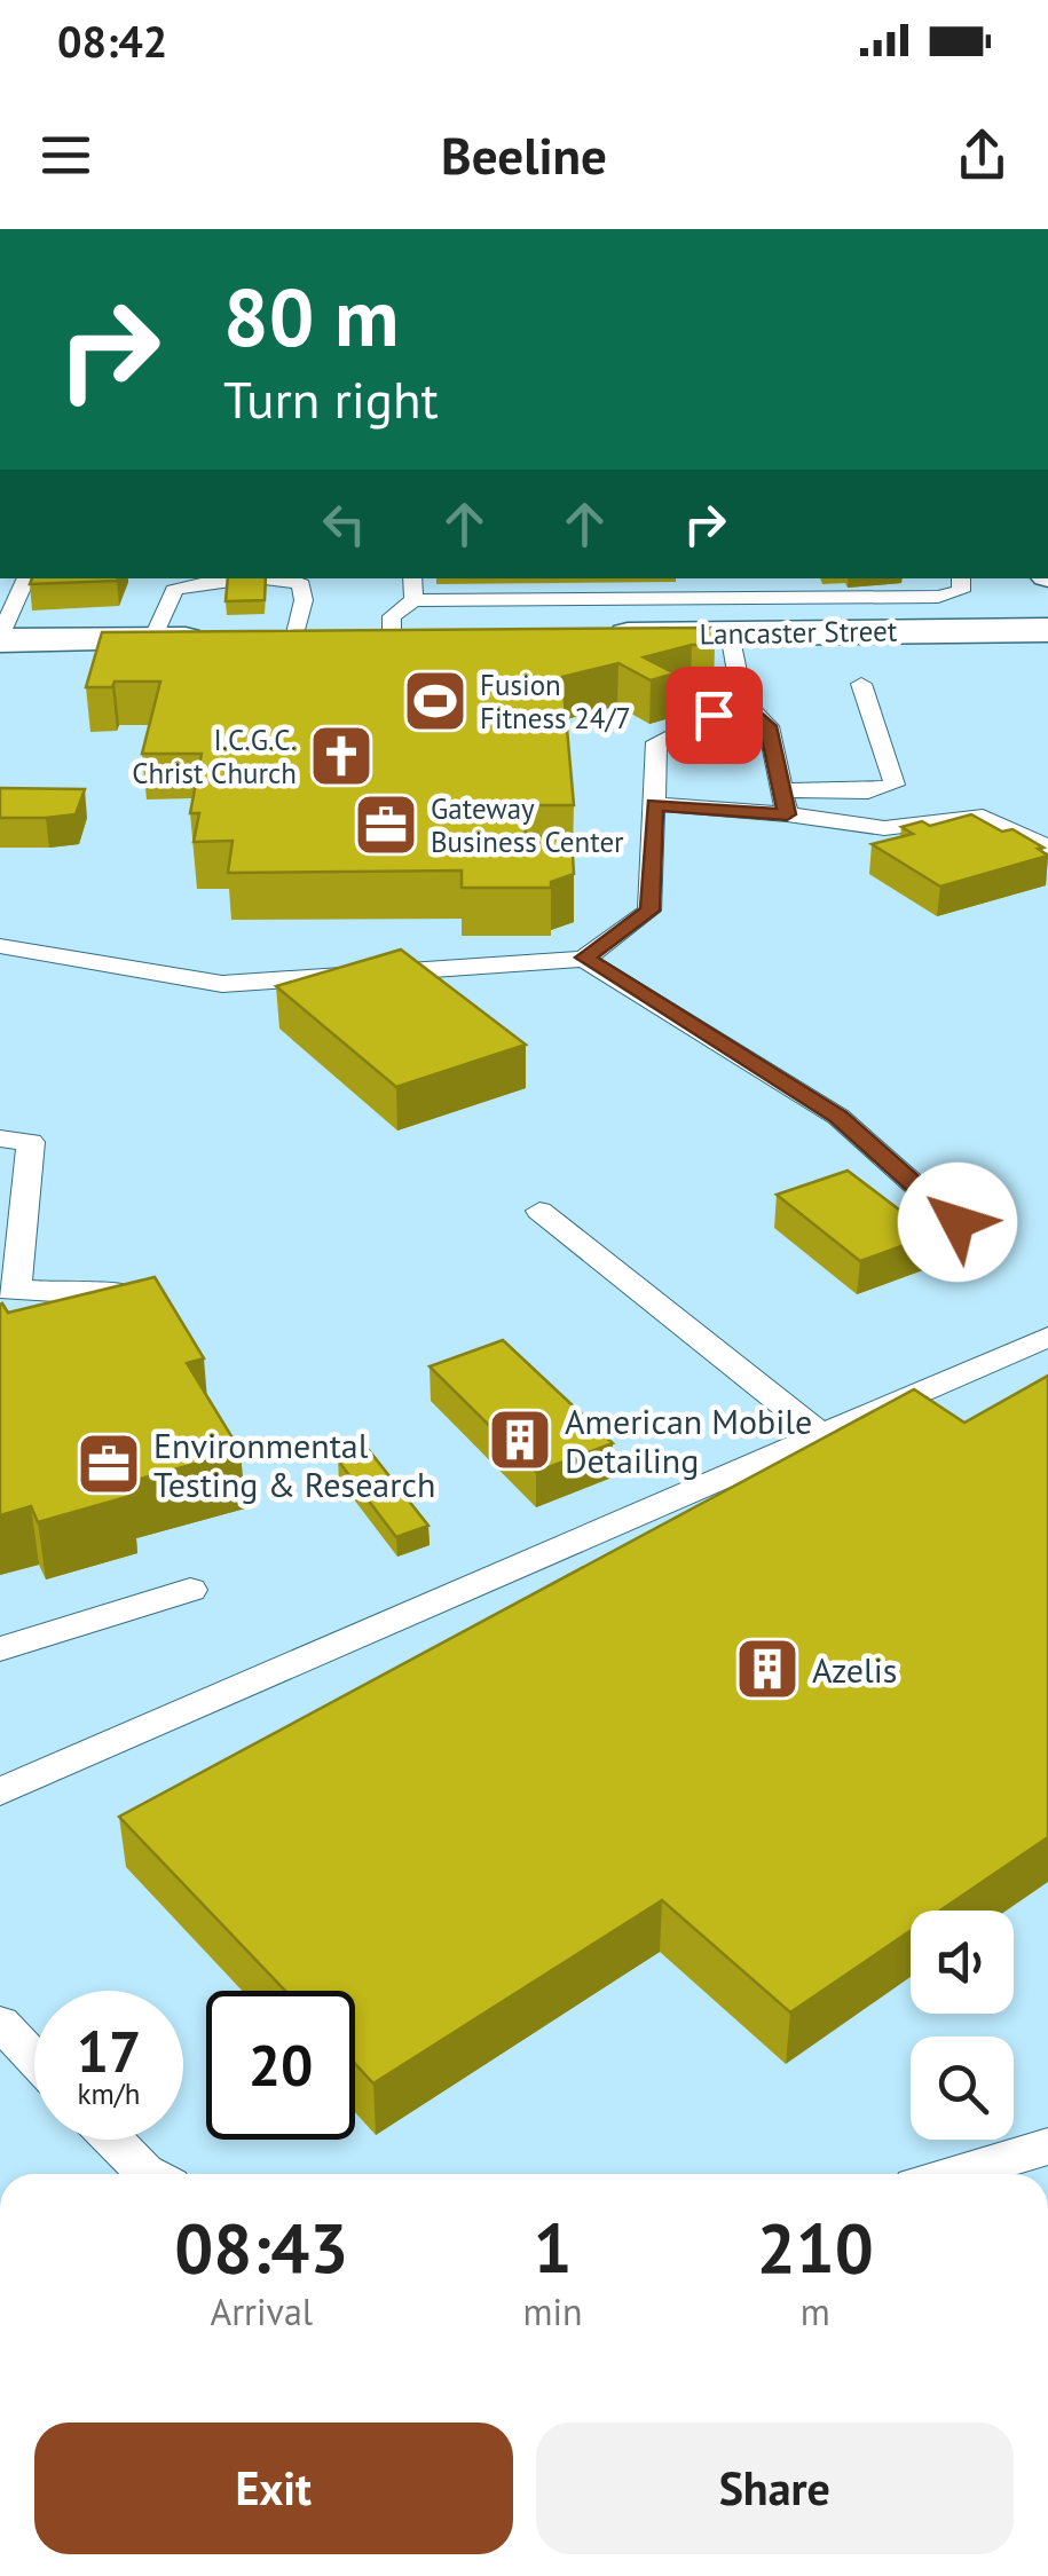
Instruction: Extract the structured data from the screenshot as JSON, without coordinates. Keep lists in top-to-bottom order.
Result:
{
  "streets": {
    "main road": ["Lancaster Street"]
  },
  "places": {
    "sports": ["Fusion Fitness 24/7"],
    "church": ["I.C.G.C. Christ Church"],
    "office": ["Gateway Business Center", "Environmental Testing & Research"],
    "building": ["American Mobile Detailing", "Azelis"]
  },
  "page": {
    "status": "08:42",
    "header": "Beeline",
    "turn": ["80 m", "Turn right"],
    "speed": "17 km/h",
    "limit": "20",
    "eta": [
      "08:43",
      "Arrival",
      "1",
      "min",
      "210",
      "m"
    ],
    "buttons": ["Exit", "Share"]
  }
}
